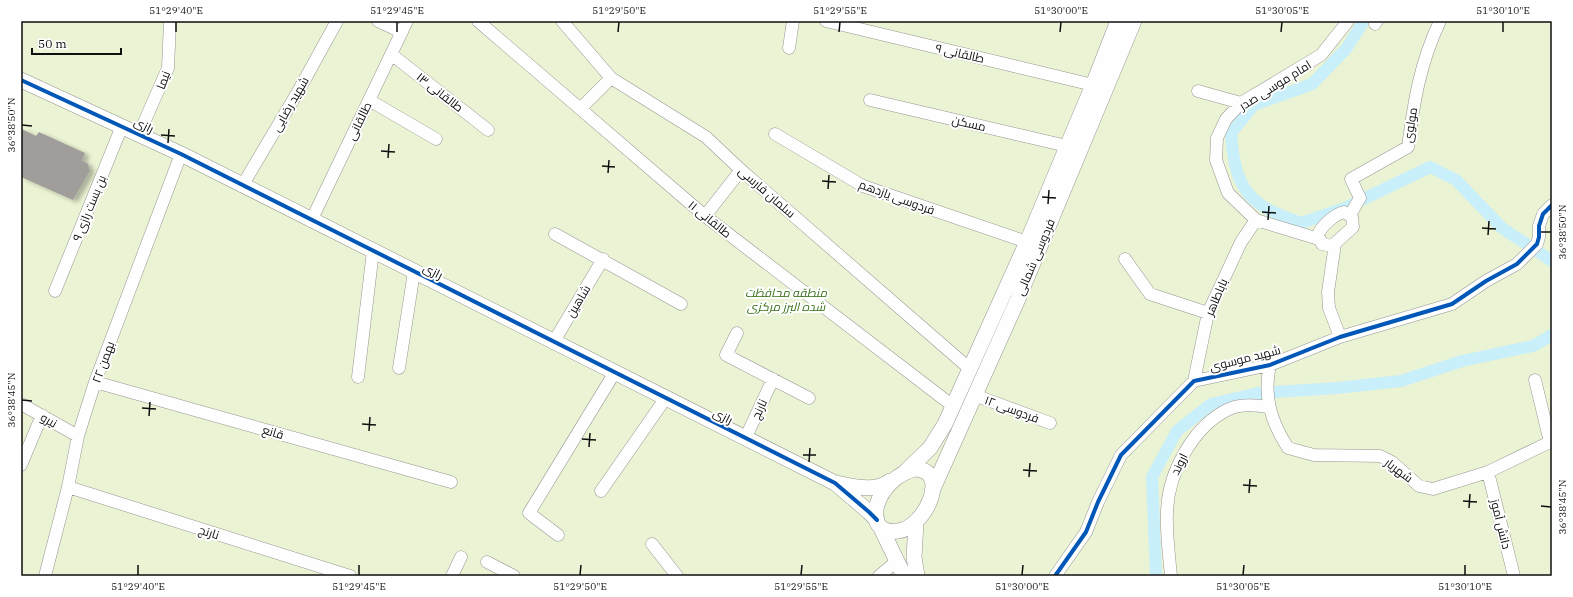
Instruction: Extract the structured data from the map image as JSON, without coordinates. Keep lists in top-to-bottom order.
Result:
{
  "streets": {
    "street": [
      "طالقانی ۹",
      "نیما",
      "امام موسی صدر",
      "طالقانی ۱۳",
      "شهید رضایی",
      "طالقانی",
      "مسکن",
      "رازی",
      "مولوی",
      "سلمان فارسی",
      "فردوسی یازدهم",
      "بن بست رازی ۹",
      "طالقانی ۱۱",
      "فردوسی شمالی",
      "باباطاهر",
      "شاهین",
      "شهید موسوی",
      "۲۲ بهمن",
      "نارنج",
      "فردوسی ۱۲",
      "نیرو",
      "قانع",
      "اروند",
      "شهریار",
      "دانش آموز"
    ]
  },
  "crossings": [
    ["طالقانی ۹", "فردوسی شمالی"],
    ["نیما", "رازی"],
    ["امام موسی صدر", "باباطاهر"],
    ["طالقانی ۱۳", "طالقانی"],
    ["شهید رضایی", "رازی"],
    ["طالقانی", "رازی"],
    ["مسکن", "فردوسی شمالی"],
    ["رازی", "بن بست رازی ۹"],
    ["رازی", "شاهین"],
    ["رازی", "۲۲ بهمن"],
    ["رازی", "نارنج"],
    ["سلمان فارسی", "فردوسی شمالی"],
    ["فردوسی یازدهم", "فردوسی شمالی"],
    ["طالقانی ۱۱", "فردوسی شمالی"],
    ["فردوسی شمالی", "فردوسی ۱۲"],
    ["باباطاهر", "شهید موسوی"],
    ["شهید موسوی", "شهریار"],
    ["۲۲ بهمن", "نارنج"],
    ["۲۲ بهمن", "نیرو"],
    ["۲۲ بهمن", "قانع"],
    ["اروند", "شهریار"],
    ["شهریار", "دانش آموز"]
  ],
  "parks": ["منطقه محافظت شده البرز مرکزی"],
  "scale_bar": "50 m",
  "coordinates": [
    "51°29'40\"E",
    "51°29'45\"E",
    "51°29'50\"E",
    "51°29'55\"E",
    "51°30'00\"E",
    "51°30'05\"E",
    "51°30'10\"E",
    "36°38'50\"N",
    "36°38'45\"N"
  ]
}
